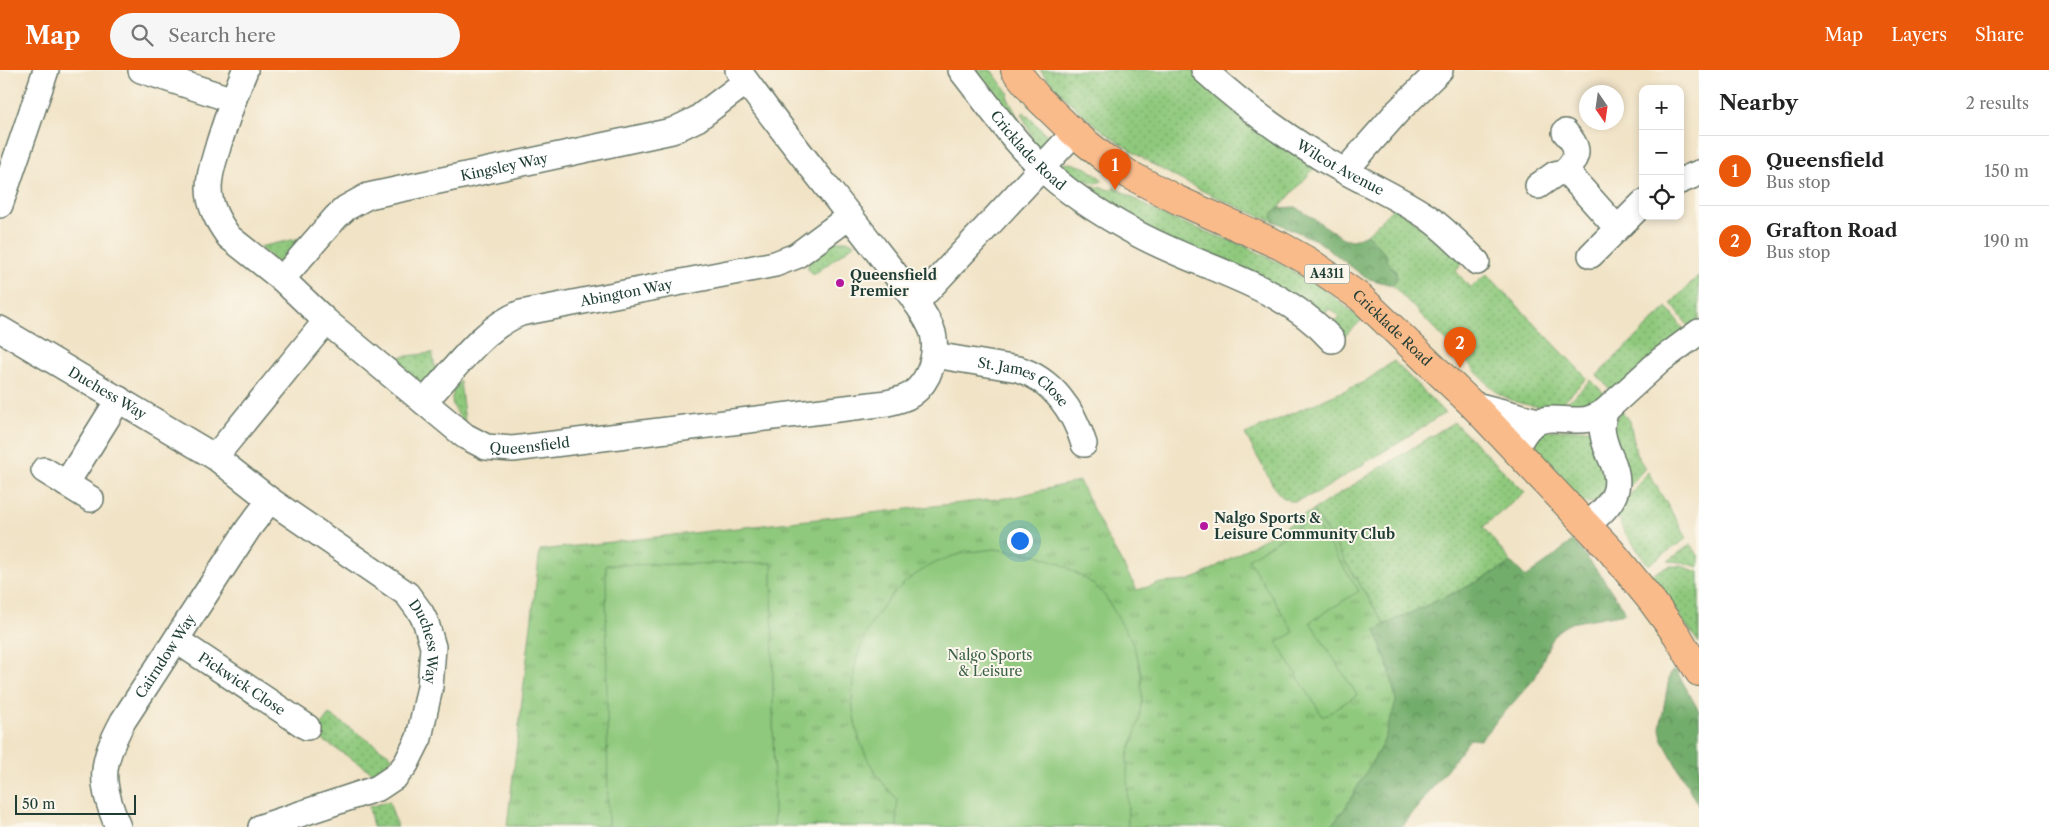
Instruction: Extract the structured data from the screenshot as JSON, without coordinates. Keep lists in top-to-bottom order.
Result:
{
  "streets": {
    "main road": ["Cricklade Road", "A4311"],
    "street": [
      "Kingsley Way",
      "Wilcot Avenue",
      "Abington Way",
      "St. James Close",
      "Duchess Way",
      "Queensfield",
      "Cairndow Way",
      "Pickwick Close"
    ]
  },
  "crossings": [
    ["Kingsley Way", "Queensfield"],
    ["Abington Way", "Queensfield"],
    ["St. James Close", "Queensfield"],
    ["Duchess Way", "Cairndow Way"],
    ["Cairndow Way", "Pickwick Close"]
  ],
  "parks": ["Nalgo Sports & Leisure"],
  "places": ["Queensfield Premier", "Nalgo Sports & Leisure Community Club"],
  "scale_bar": "50 m",
  "north": "bottom",
  "page": {
    "header": "Map",
    "search": "Search here",
    "nav": ["Map", "Layers", "Share"],
    "heading": ["Nearby", "2 results"],
    "map_buttons": ["+", "−"],
    "list": [
      {
        "mark": "1",
        "name": "Queensfield",
        "note": "Bus stop",
        "value": "150 m"
      },
      {
        "mark": "2",
        "name": "Grafton Road",
        "note": "Bus stop",
        "value": "190 m"
      }
    ],
    "pins": ["1", "2"],
    "scale": "50 m"
  }
}
